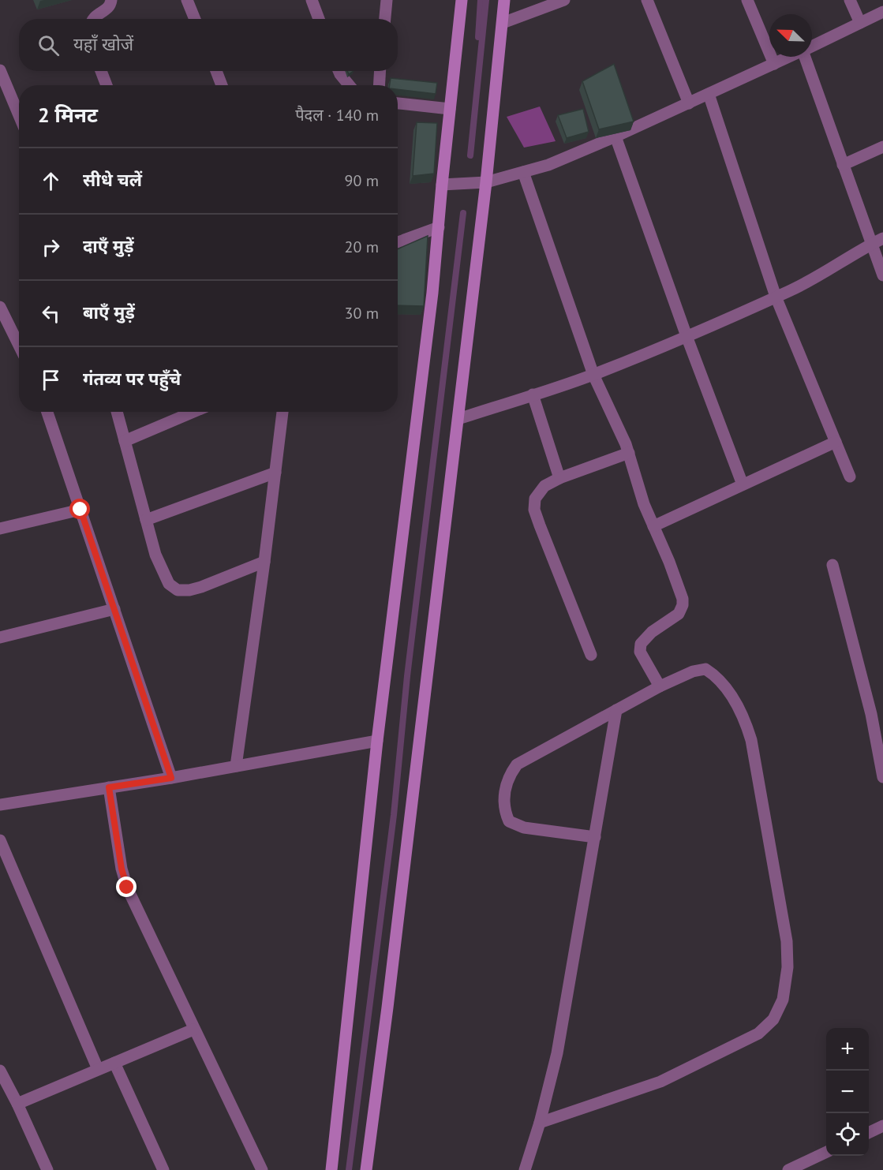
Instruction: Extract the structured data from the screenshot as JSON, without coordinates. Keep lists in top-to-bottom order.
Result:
{
  "north": "top left",
  "page": {
    "search": "यहाँ खोजें",
    "heading": ["2 मिनट", "पैदल · 140 m"],
    "list": [
      ["सीधे चलें", "90 m"],
      ["दाएँ मुड़ें", "20 m"],
      ["बाएँ मुड़ें", "30 m"],
      "गंतव्य पर पहुँचे"
    ],
    "map_buttons": ["+", "−"]
  }
}
